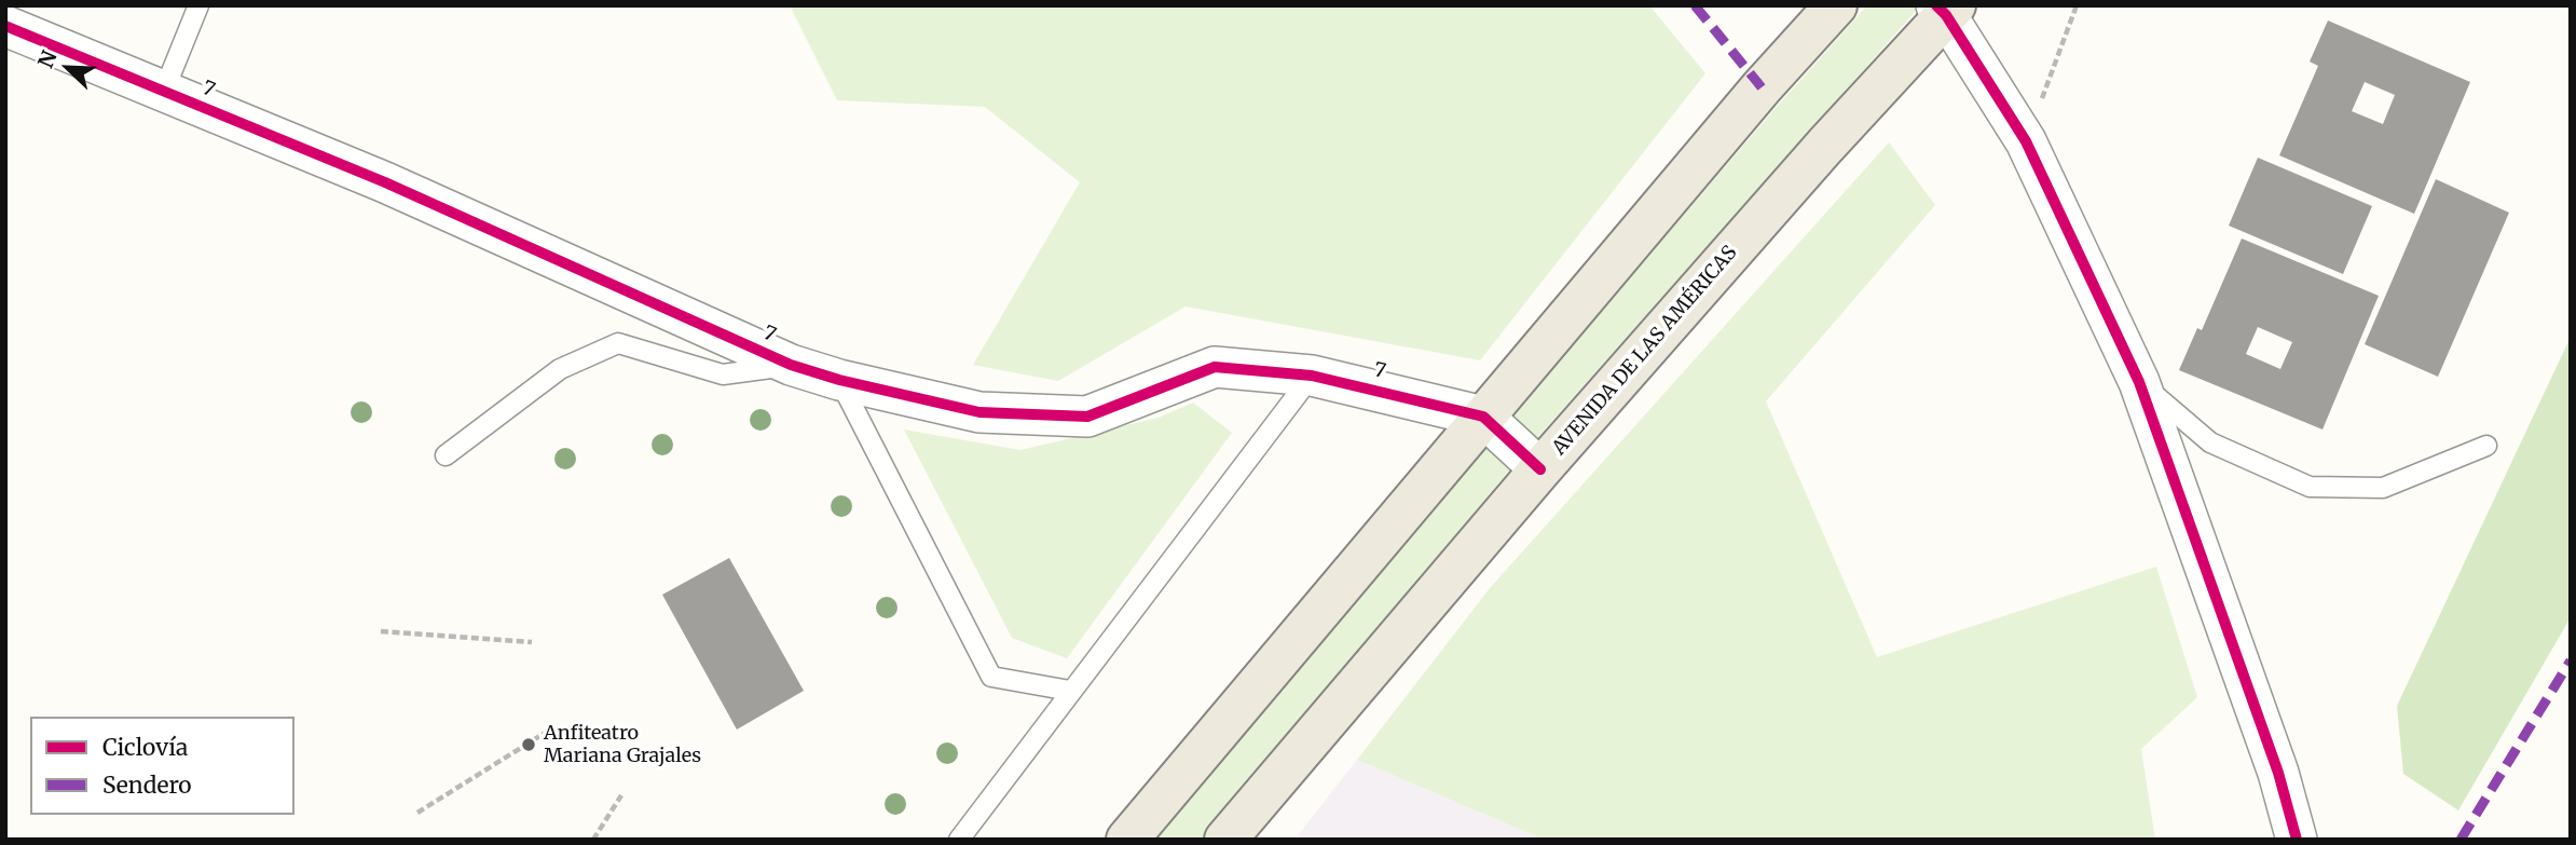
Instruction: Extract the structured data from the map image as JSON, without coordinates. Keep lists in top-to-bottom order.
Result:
{
  "streets": {
    "main road": ["AVENIDA DE LAS AMÉRICAS"],
    "street": ["7"]
  },
  "crossings": [
    ["7", "AVENIDA DE LAS AMÉRICAS"]
  ],
  "places": ["Anfiteatro Mariana Grajales"],
  "legend": ["Ciclovía", "Sendero"],
  "north": "top left"
}
